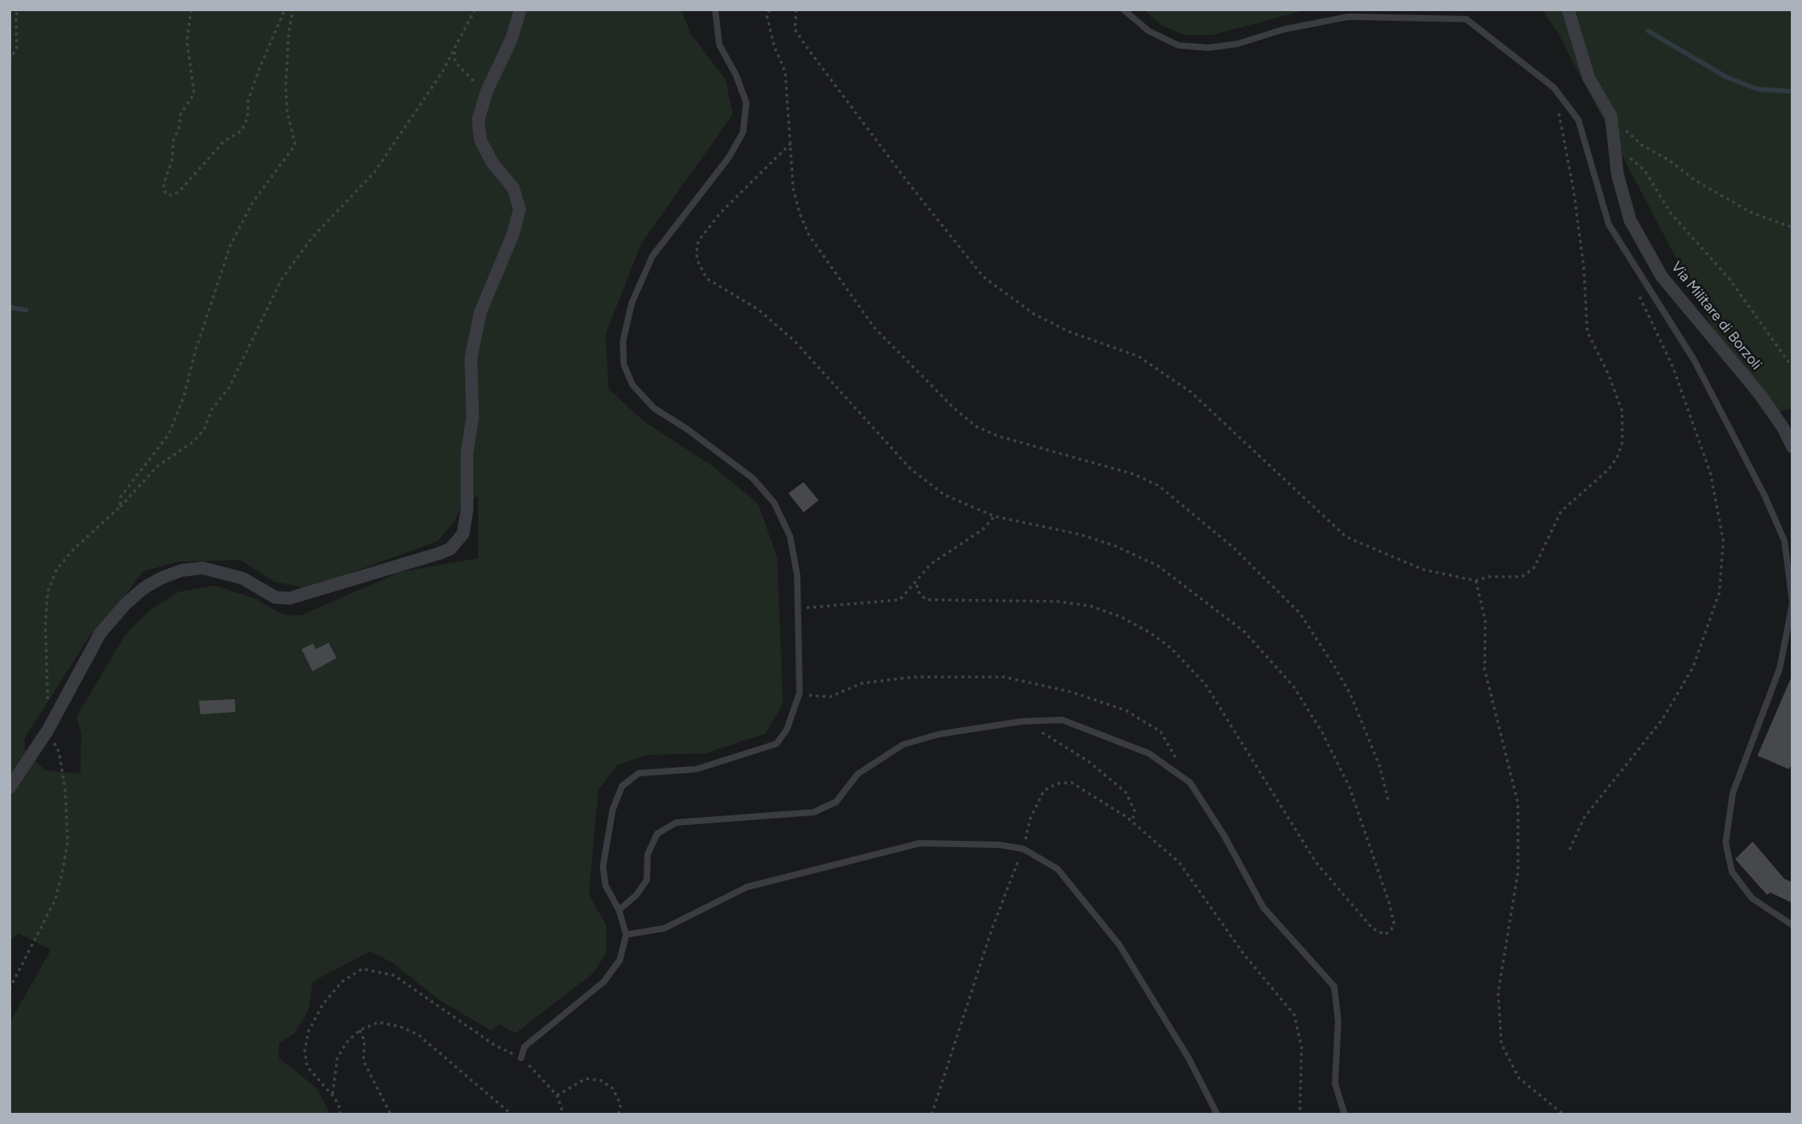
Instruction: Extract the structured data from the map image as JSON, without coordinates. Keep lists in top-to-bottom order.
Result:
{
  "streets": {
    "street": ["Via Militare di Borzoli"]
  }
}
